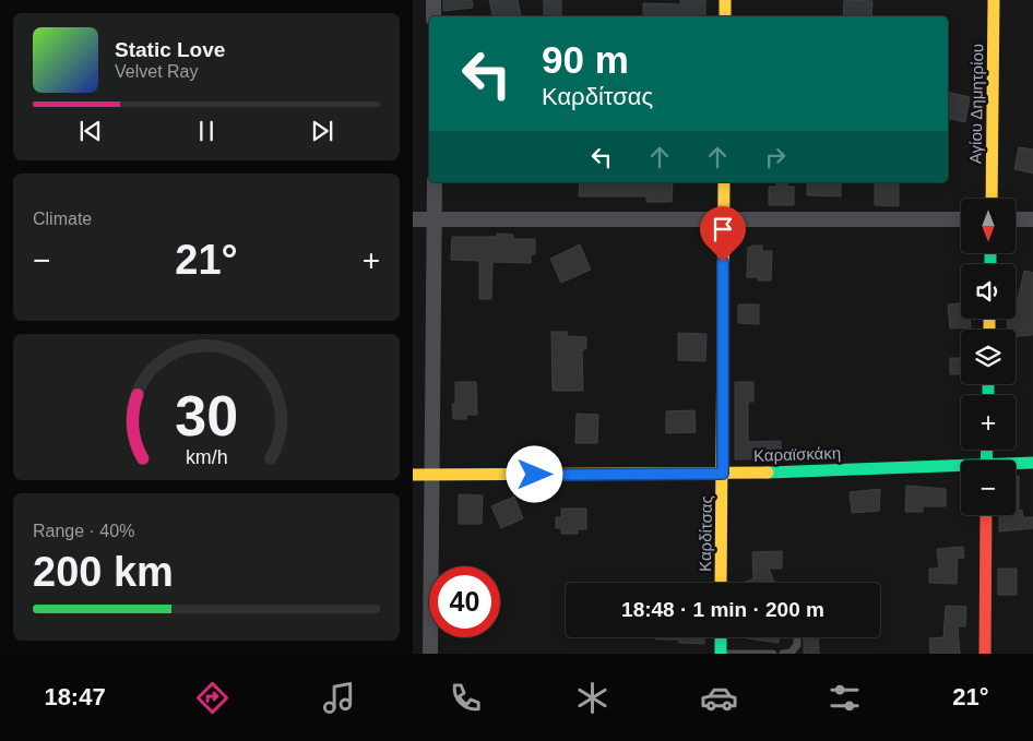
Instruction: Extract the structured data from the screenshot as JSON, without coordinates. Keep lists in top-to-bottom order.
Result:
{
  "streets": {
    "street": ["Αγίου Δημητρίου", "Καραϊσκάκη", "Καρδίτσας"]
  },
  "crossings": [
    ["Καραϊσκάκη", "Καρδίτσας"]
  ],
  "north": "bottom",
  "page": {
    "turn": ["90 m", "Καρδίτσας"],
    "song": ["Static Love", "Velvet Ray"],
    "tile": [
      "Climate",
      ["Range · 40%", "200 km"]
    ],
    "map_buttons": ["+", "−"],
    "heat": ["−", "21°", "+"],
    "limit": "40",
    "trip": "18:48 · 1 min · 200 m",
    "tabs": ["18:47", "21°"],
    "gauge": ["30", "km/h"]
  }
}
